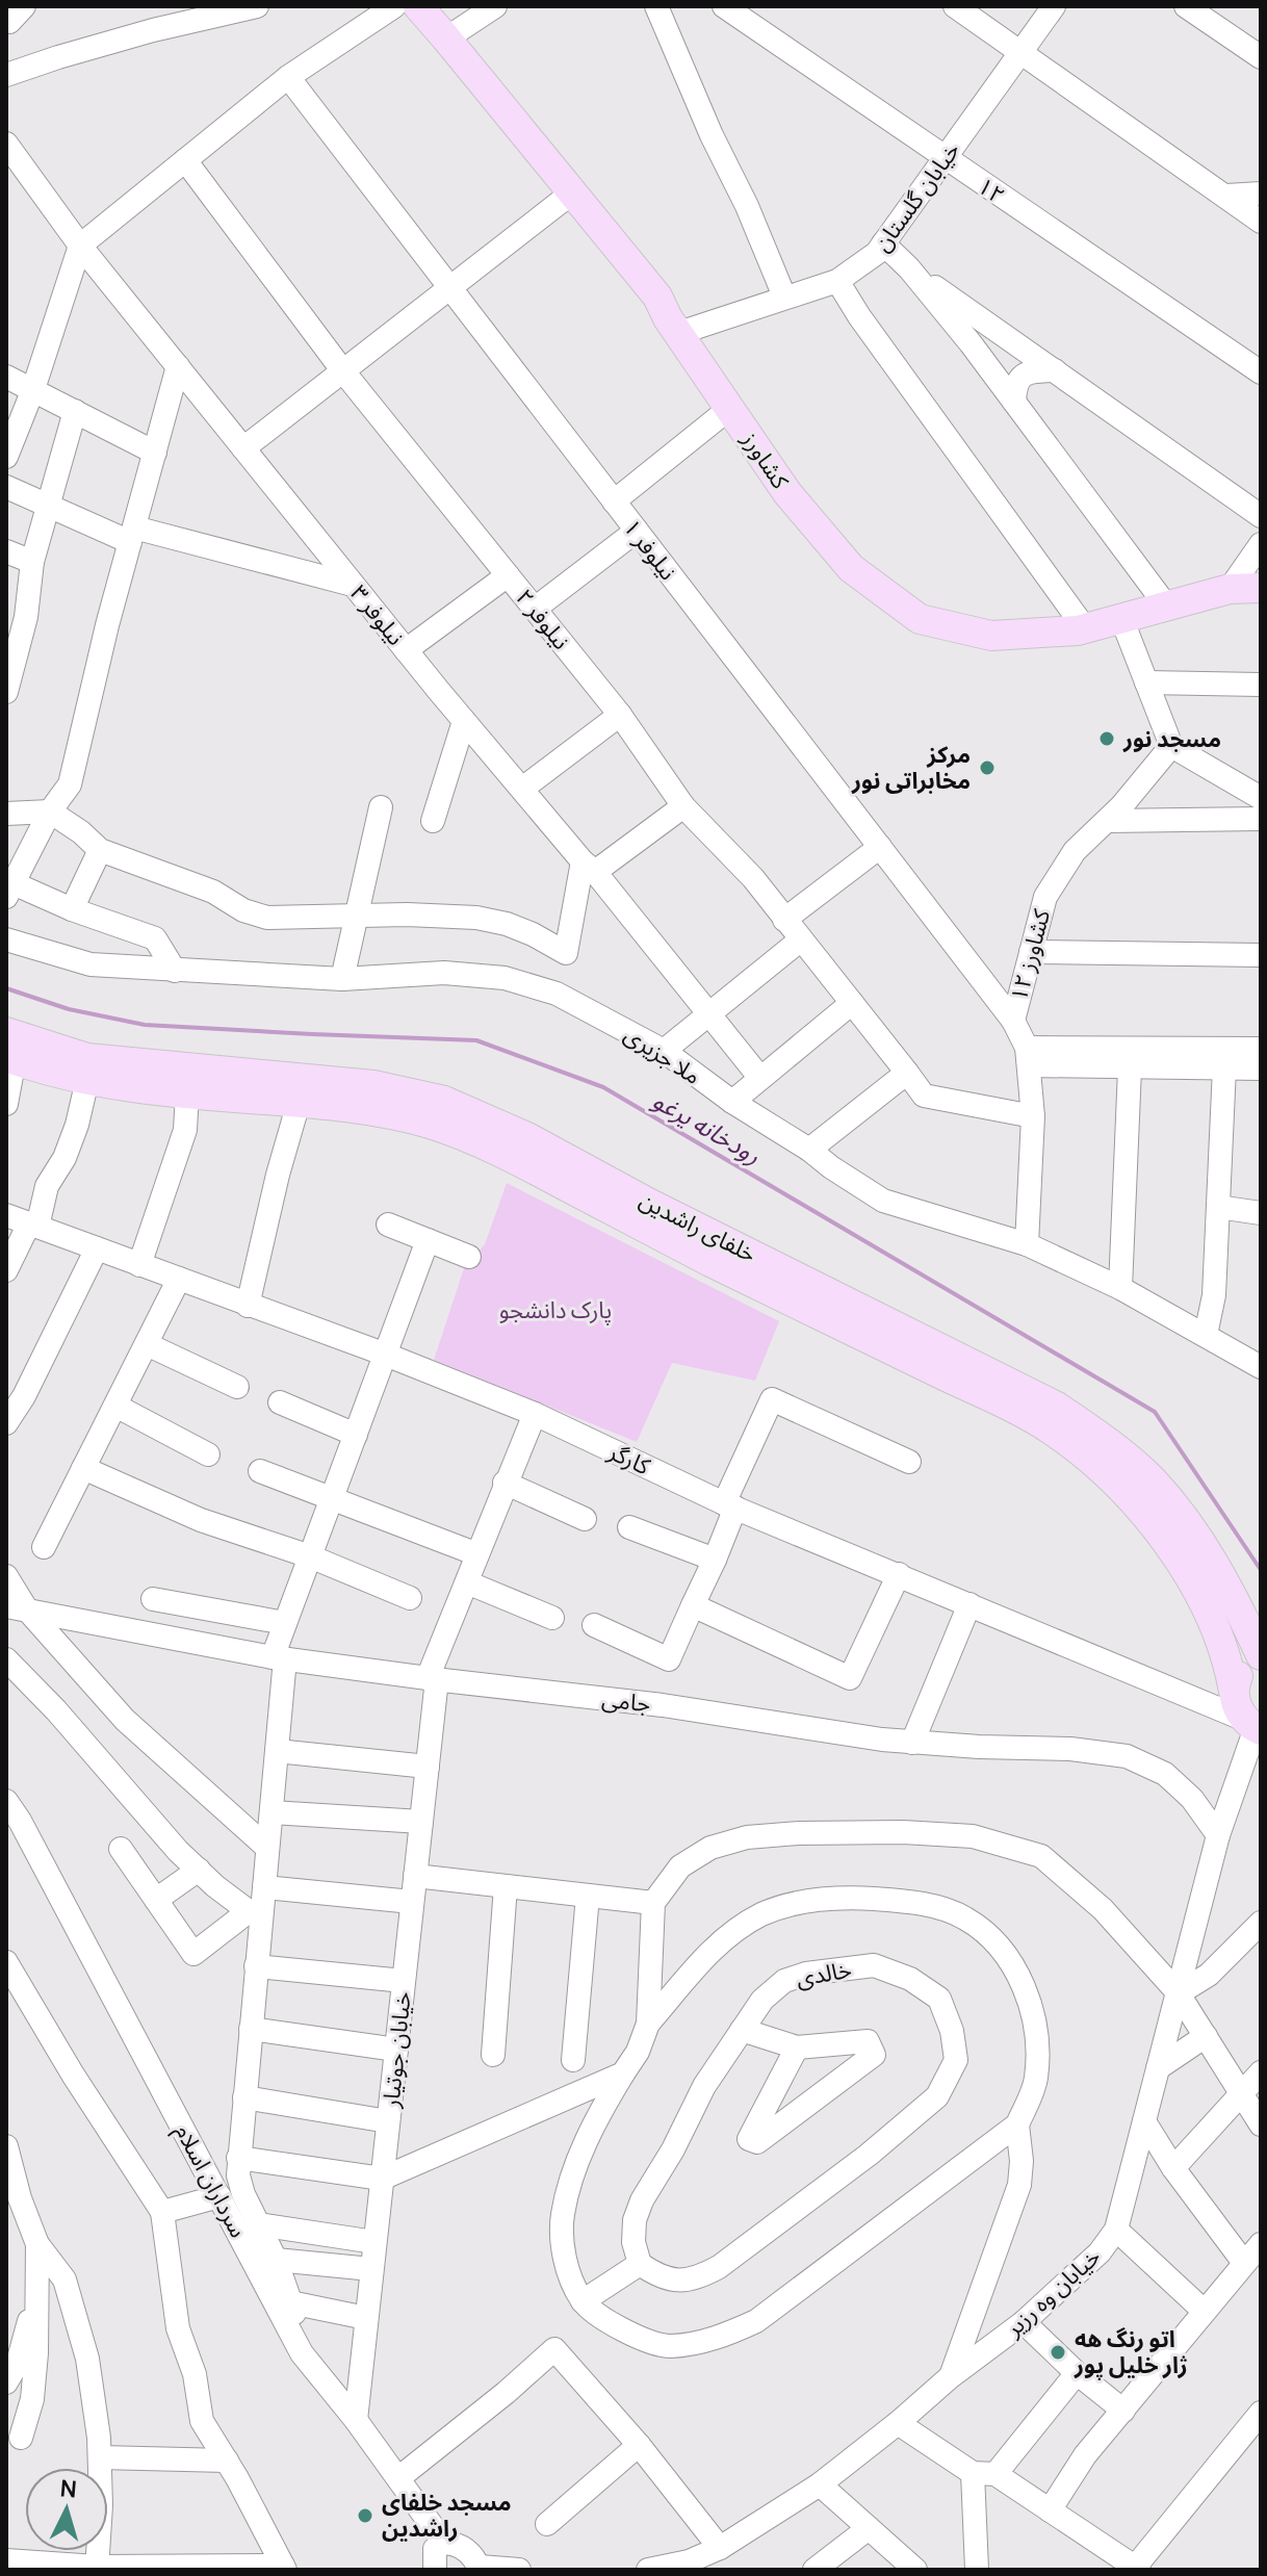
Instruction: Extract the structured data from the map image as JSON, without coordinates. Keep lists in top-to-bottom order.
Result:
{
  "streets": {
    "main road": ["کشاورز", "خلفای راشدین"],
    "street": [
      "۱۲",
      "خیابان گلستان",
      "نیلوفر ۱",
      "نیلوفر ۳",
      "نیلوفر ۲",
      "کشاورز ۱۲",
      "ملا جزیری",
      "کارگر",
      "جامی",
      "خالدی",
      "خیابان جوتیار",
      "سرداران اسلام",
      "خیابان وه رزیر"
    ]
  },
  "crossings": [
    ["۱۲", "خیابان گلستان"],
    ["خیابان گلستان", "کشاورز"],
    ["نیلوفر ۱", "کشاورز ۱۲"],
    ["نیلوفر ۲", "کشاورز ۱۲"],
    ["کشاورز ۱۲", "ملا جزیری"],
    ["کارگر", "خیابان جوتیار"],
    ["کارگر", "خیابان وه رزیر"],
    ["جامی", "خیابان جوتیار"],
    ["جامی", "خیابان وه رزیر"],
    ["خیابان جوتیار", "سرداران اسلام"]
  ],
  "water": ["رودخانه یرغو"],
  "parks": ["پارک دانشجو"],
  "places": [
    "مسجد نور",
    "مرکز مخابراتی نور",
    "اتو رنگ هه ژار خلیل پور",
    "مسجد خلفای راشدین"
  ],
  "north": "top"
}
